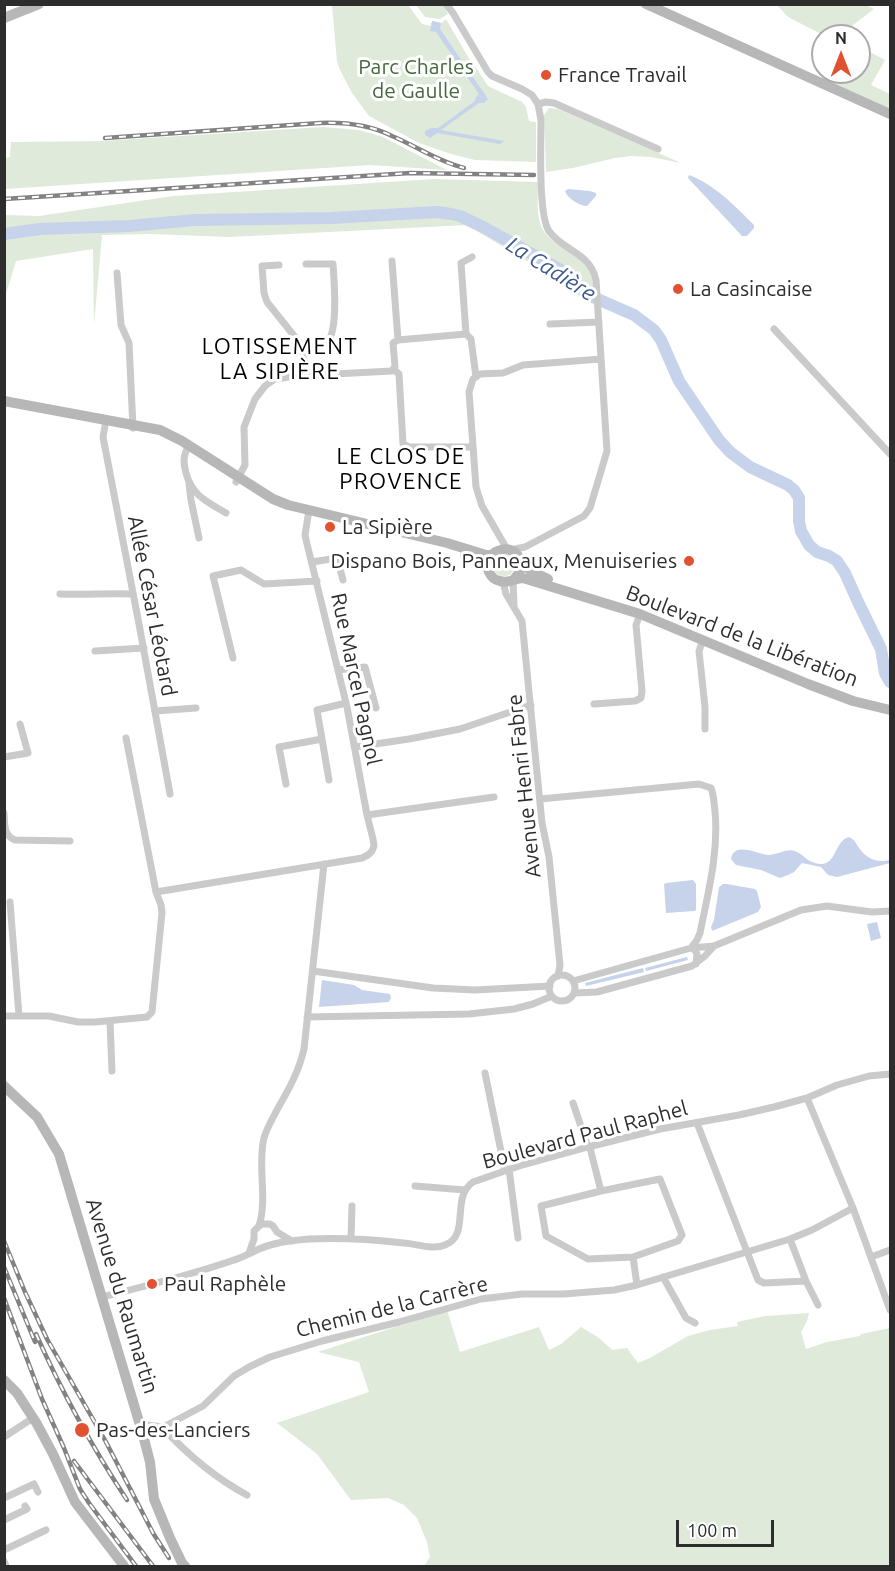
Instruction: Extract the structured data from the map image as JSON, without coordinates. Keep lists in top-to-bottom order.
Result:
{
  "streets": {
    "street": [
      "Allée César Léotard",
      "Boulevard de la Libération",
      "Rue Marcel Pagnol",
      "Avenue Henri Fabre",
      "Boulevard Paul Raphel",
      "Avenue du Raumartin",
      "Chemin de la Carrère"
    ]
  },
  "crossings": [
    ["Allée César Léotard", "Boulevard de la Libération"],
    ["Boulevard de la Libération", "Rue Marcel Pagnol"],
    ["Boulevard de la Libération", "Avenue Henri Fabre"],
    ["Boulevard Paul Raphel", "Avenue du Raumartin"],
    ["Avenue du Raumartin", "Chemin de la Carrère"]
  ],
  "districts": ["LOTISSEMENT LA SIPIÈRE", "LE CLOS DE PROVENCE"],
  "water": ["La Cadière"],
  "parks": ["Parc Charles de Gaulle"],
  "places": [
    "France Travail",
    "La Casincaise",
    "La Sipière",
    "Dispano Bois, Panneaux, Menuiseries",
    "Paul Raphèle",
    "Pas-des-Lanciers"
  ],
  "scale_bar": "100 m",
  "north": "top"
}
